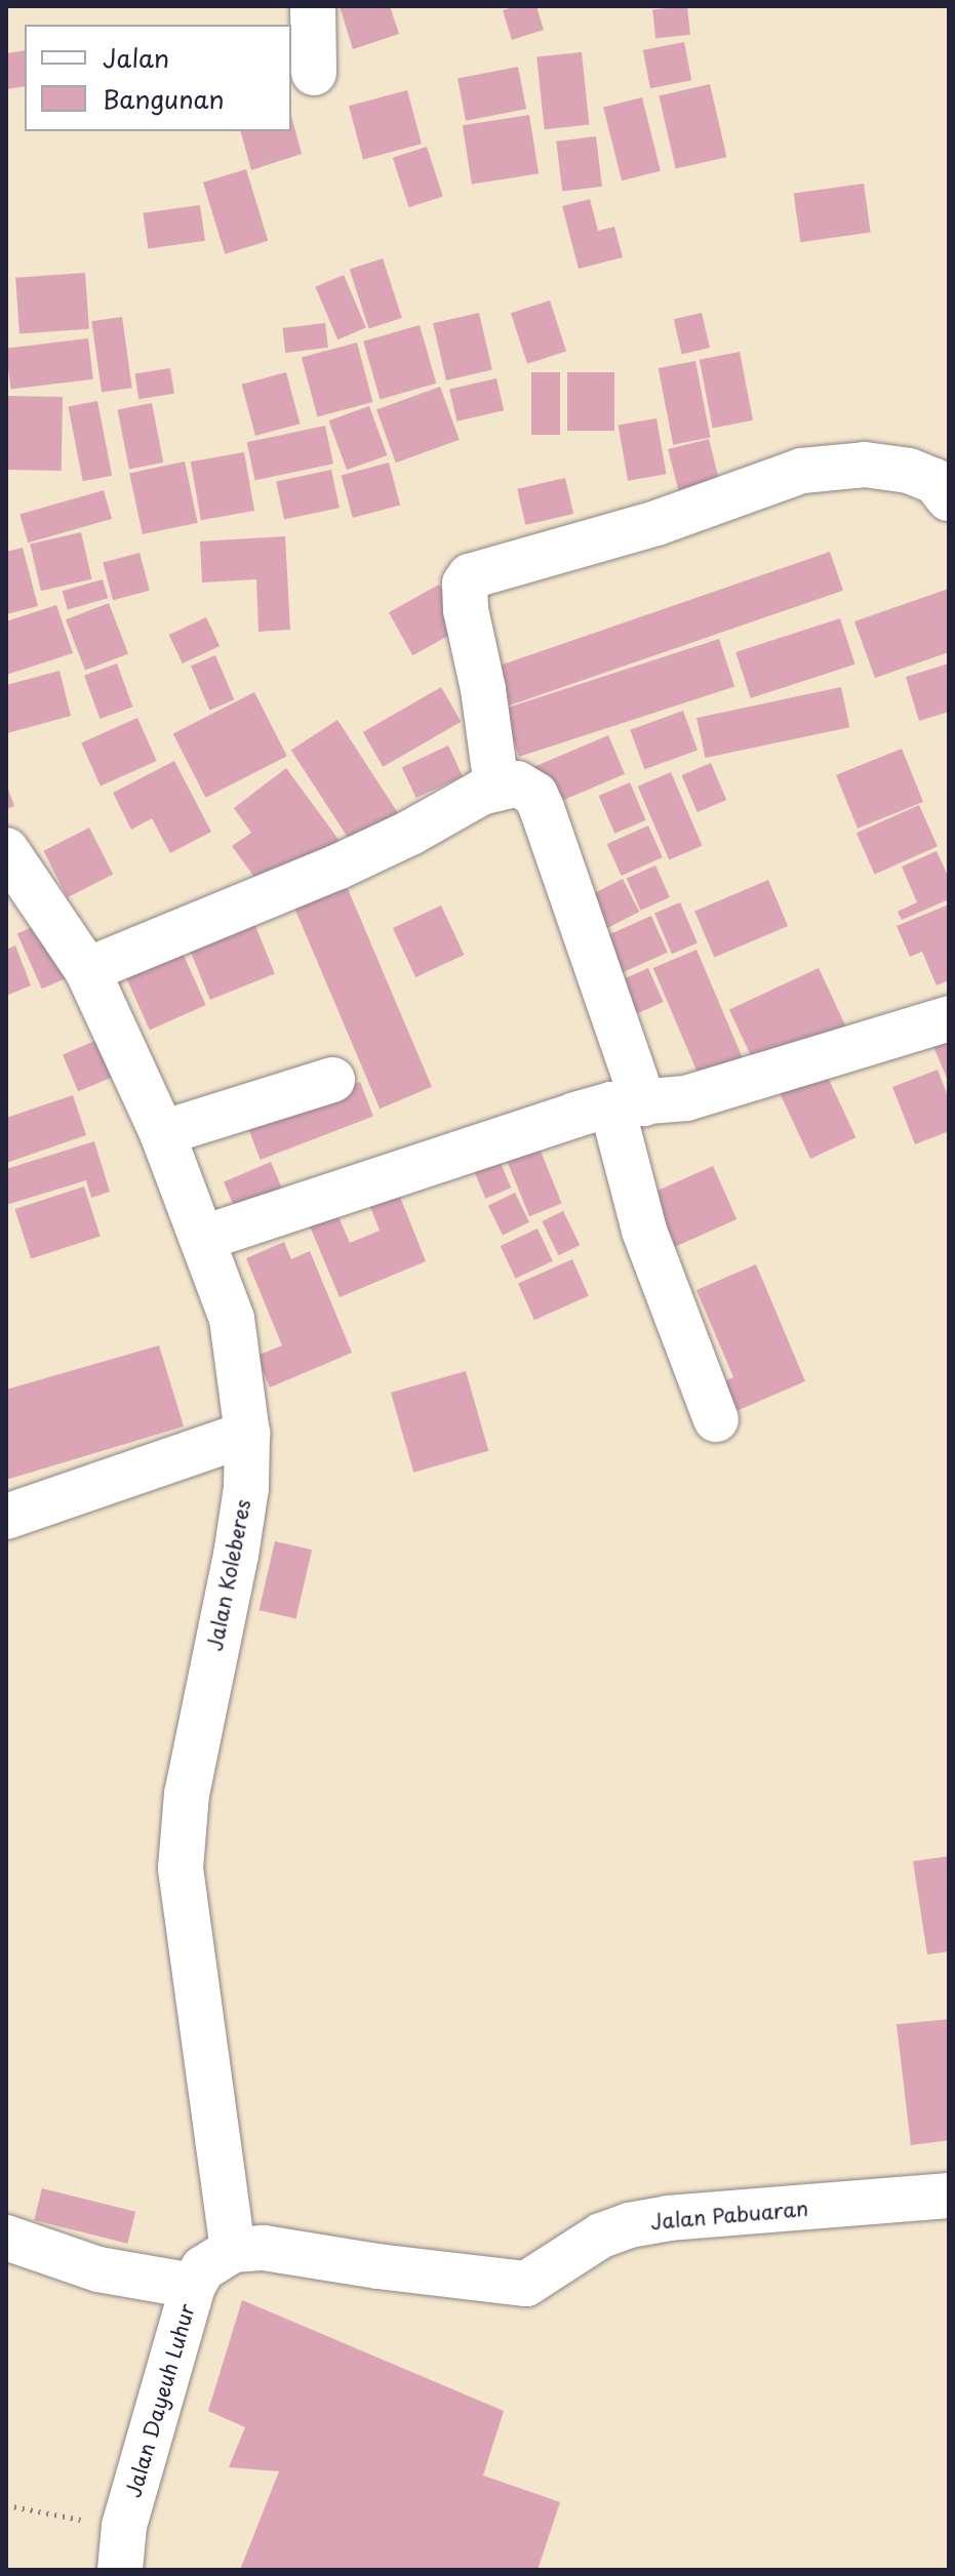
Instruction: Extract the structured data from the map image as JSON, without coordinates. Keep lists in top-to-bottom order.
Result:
{
  "streets": {
    "street": ["Jalan Koleberes", "Jalan Pabuaran", "Jalan Dayeuh Luhur"]
  },
  "crossings": [
    ["Jalan Koleberes", "Jalan Pabuaran"],
    ["Jalan Koleberes", "Jalan Dayeuh Luhur"],
    ["Jalan Pabuaran", "Jalan Dayeuh Luhur"]
  ],
  "legend": ["Jalan", "Bangunan"]
}
